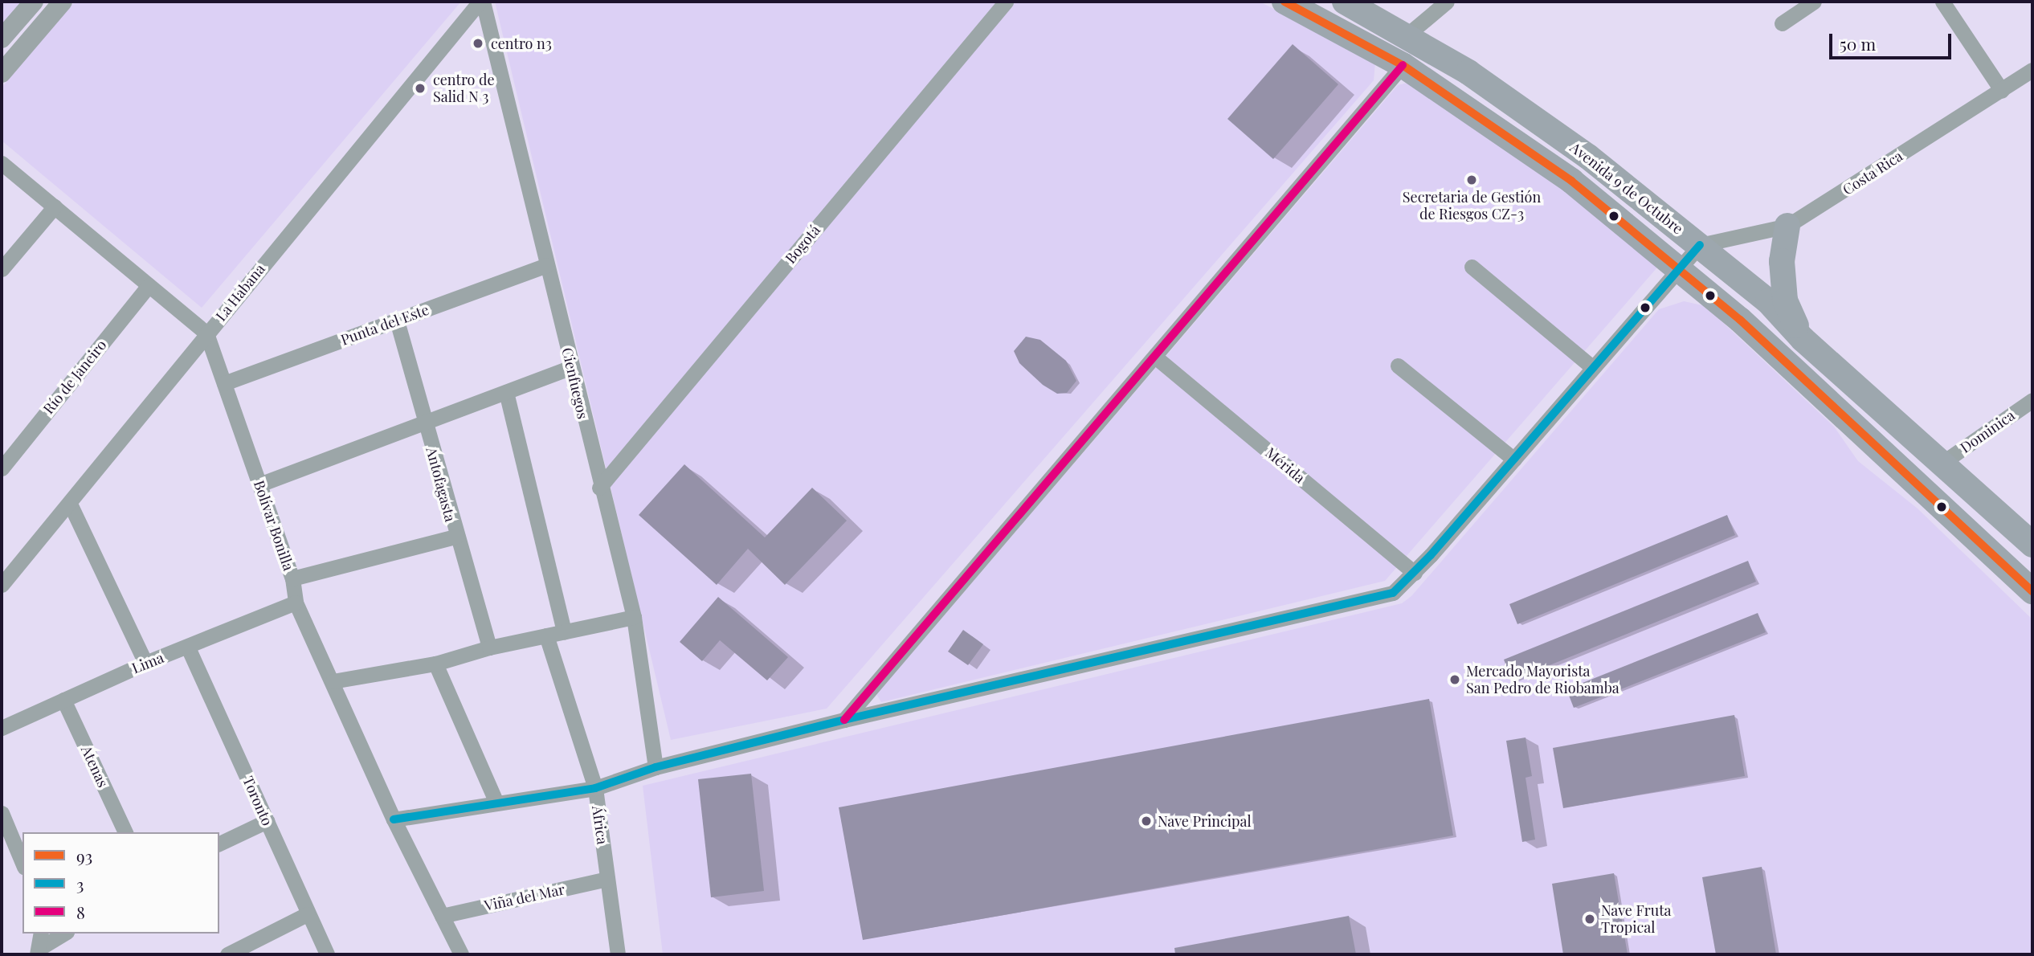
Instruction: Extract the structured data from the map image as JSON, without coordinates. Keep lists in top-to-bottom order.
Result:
{
  "streets": {
    "main road": ["Avenida 9 de Octubre"],
    "street": [
      "Costa Rica",
      "Bogotá",
      "La Habana",
      "Punta del Este",
      "Río de Janeiro",
      "Cienfuegos",
      "Dominica",
      "Mérida",
      "Antofagasta",
      "Bolívar Bonilla",
      "Lima",
      "Atenas",
      "Toronto",
      "África",
      "Viña del Mar"
    ]
  },
  "crossings": [
    ["Costa Rica", "Avenida 9 de Octubre"],
    ["Avenida 9 de Octubre", "Dominica"],
    ["Bogotá", "Cienfuegos"],
    ["La Habana", "Cienfuegos"],
    ["La Habana", "Bolívar Bonilla"],
    ["Punta del Este", "Cienfuegos"],
    ["Punta del Este", "Antofagasta"],
    ["Punta del Este", "Bolívar Bonilla"],
    ["Bolívar Bonilla", "Lima"],
    ["Bolívar Bonilla", "Viña del Mar"],
    ["Lima", "Atenas"],
    ["Lima", "Toronto"],
    ["África", "Viña del Mar"]
  ],
  "places": [
    "centro n3",
    "centro de Salid N 3",
    "Secretaria de Gestión de Riesgos CZ-3",
    "Mercado Mayorista San Pedro de Riobamba",
    "Nave Principal",
    "Nave Fruta Tropical"
  ],
  "lines": ["transit line 93", "transit line 8", "transit line 3"],
  "legend": ["93", "3", "8"],
  "scale_bar": "50 m"
}
